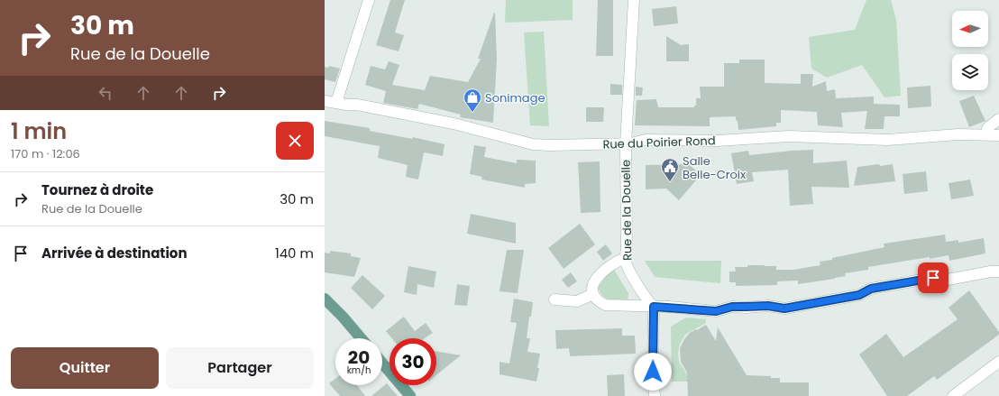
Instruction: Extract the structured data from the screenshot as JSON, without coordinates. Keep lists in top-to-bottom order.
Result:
{
  "streets": {
    "street": ["Rue du Poirier Rond", "Rue de la Douelle"]
  },
  "crossings": [
    ["Rue du Poirier Rond", "Rue de la Douelle"]
  ],
  "places": {
    "shop": ["Sonimage"],
    "public building": ["Salle Belle-Croix"]
  },
  "north": "left",
  "page": {
    "turn": ["30 m", "Rue de la Douelle"],
    "heading": ["1 min", "170 m · 12:06"],
    "list": [
      {
        "name": "Tournez à droite",
        "note": "Rue de la Douelle",
        "value": "30 m"
      },
      {
        "name": "Arrivée à destination",
        "value": "140 m"
      }
    ],
    "speed": "20 km/h",
    "limit": "30",
    "buttons": ["Quitter", "Partager"]
  }
}
